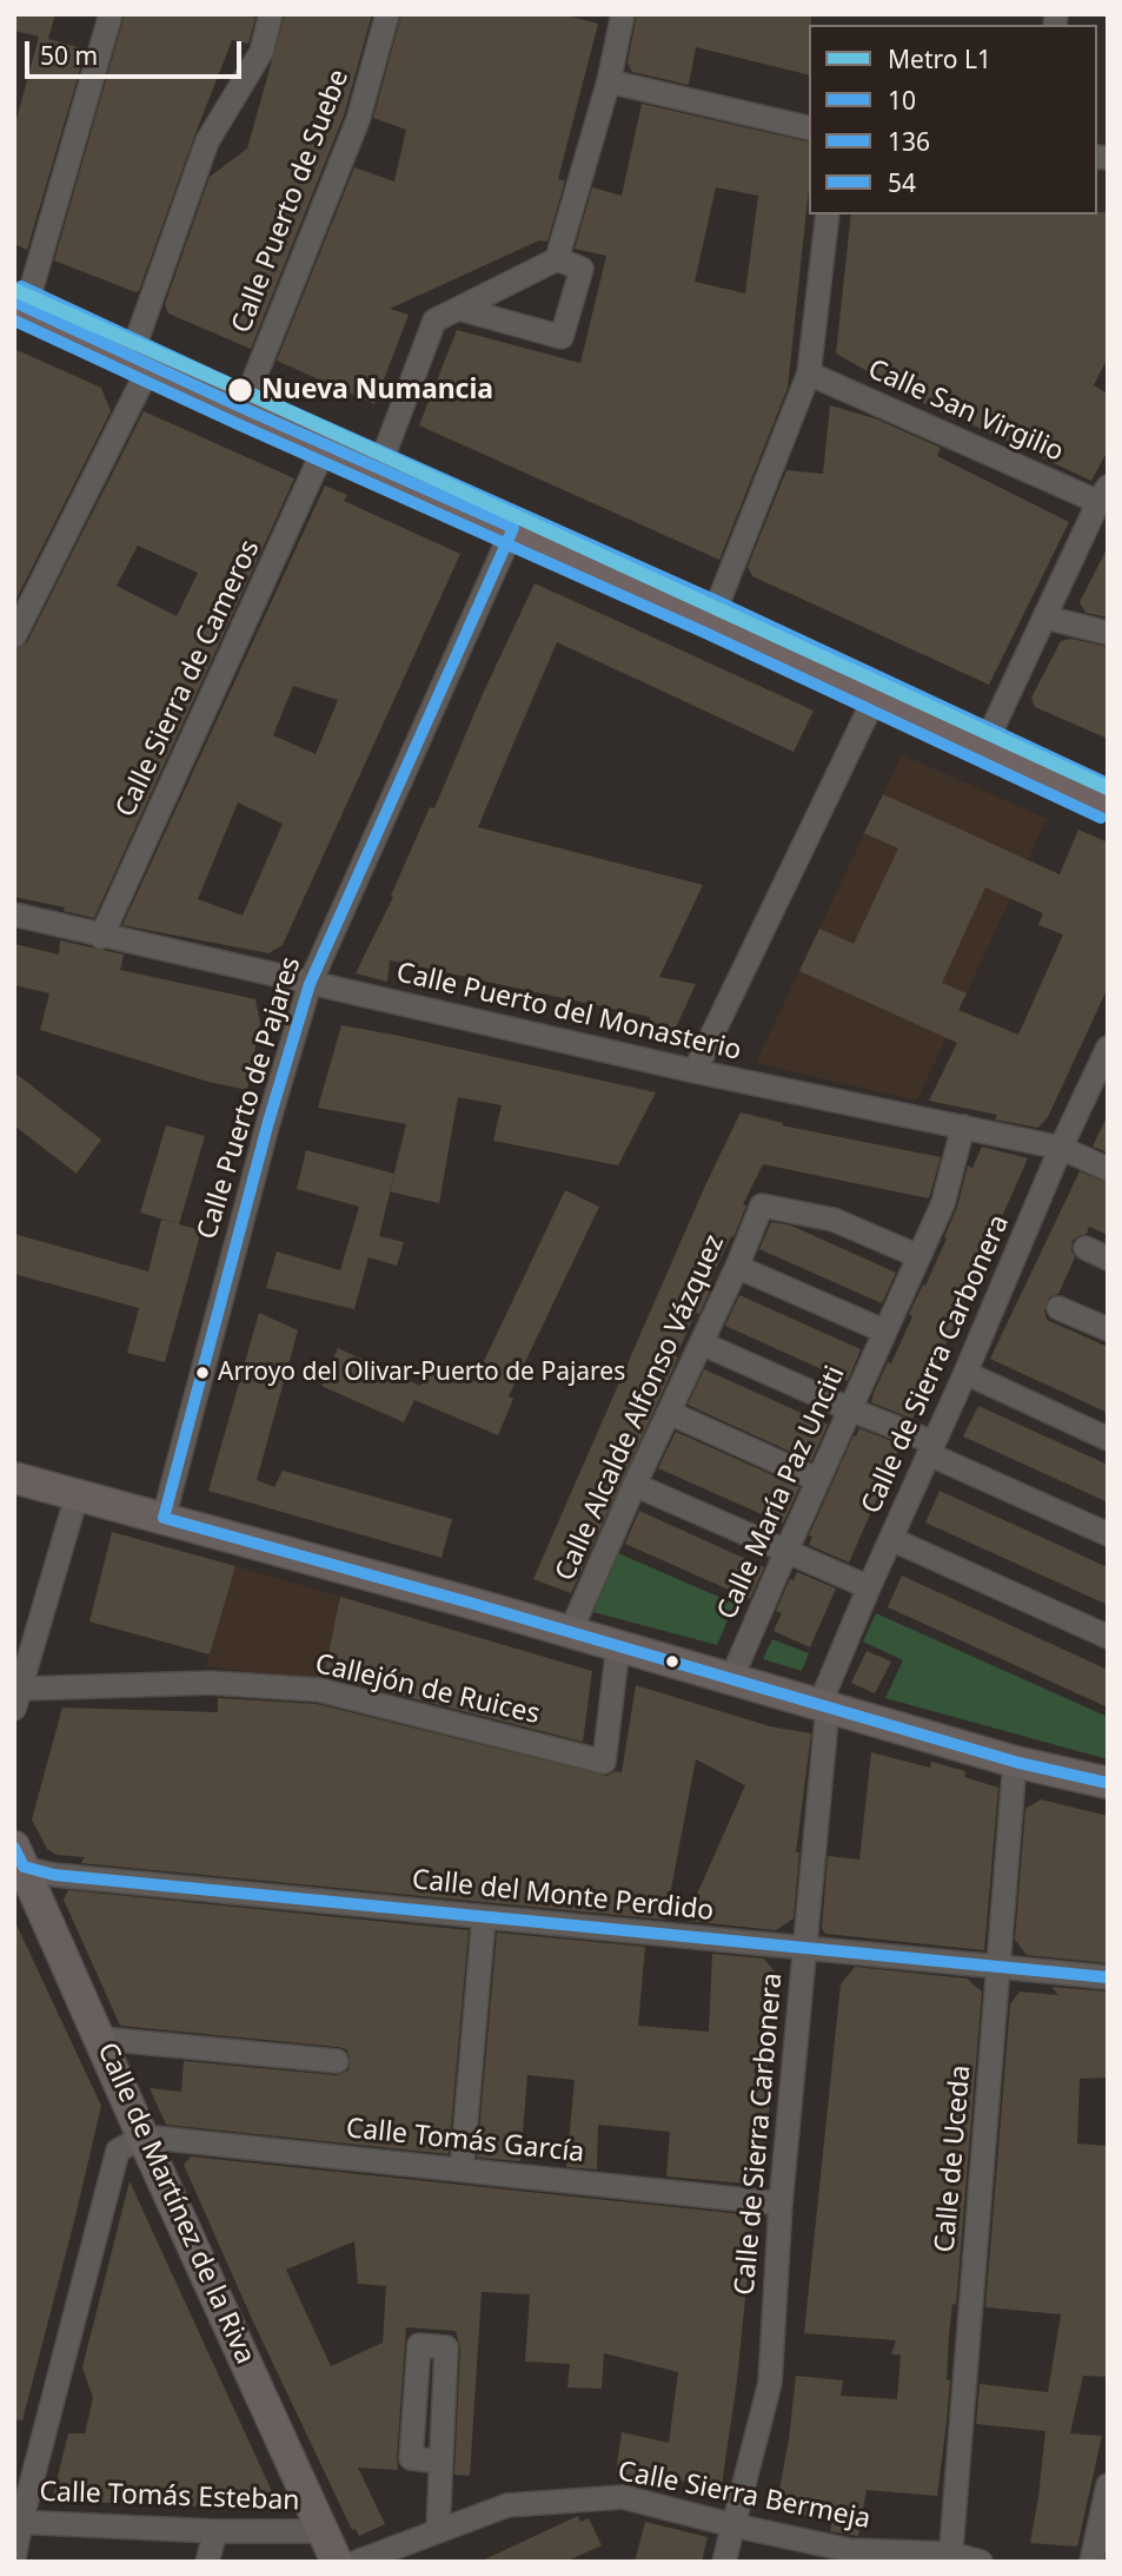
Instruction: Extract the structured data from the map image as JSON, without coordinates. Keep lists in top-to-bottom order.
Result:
{
  "streets": {
    "street": [
      "Calle Puerto de Suebe",
      "Calle San Virgilio",
      "Calle Sierra de Cameros",
      "Calle Puerto del Monasterio",
      "Calle Puerto de Pajares",
      "Calle de Sierra Carbonera",
      "Calle Alcalde Alfonso Vázquez",
      "Calle María Paz Unciti",
      "Callejón de Ruices",
      "Calle del Monte Perdido",
      "Calle Tomás García",
      "Calle de Uceda",
      "Calle de Martínez de la Riva",
      "Calle Sierra Bermeja",
      "Calle Tomás Esteban"
    ]
  },
  "crossings": [
    ["Calle Sierra de Cameros", "Calle Puerto del Monasterio"],
    ["Calle Puerto del Monasterio", "Calle Puerto de Pajares"],
    ["Calle Puerto del Monasterio", "Calle de Sierra Carbonera"],
    ["Calle Puerto del Monasterio", "Calle María Paz Unciti"],
    ["Calle de Sierra Carbonera", "Calle del Monte Perdido"],
    ["Calle de Sierra Carbonera", "Calle Tomás García"],
    ["Calle de Sierra Carbonera", "Calle Sierra Bermeja"],
    ["Calle Alcalde Alfonso Vázquez", "Calle María Paz Unciti"],
    ["Calle del Monte Perdido", "Calle de Uceda"],
    ["Calle del Monte Perdido", "Calle de Martínez de la Riva"],
    ["Calle Tomás García", "Calle de Martínez de la Riva"],
    ["Calle de Uceda", "Calle Sierra Bermeja"],
    ["Calle de Martínez de la Riva", "Calle Tomás Esteban"]
  ],
  "places": ["Nueva Numancia", "Arroyo del Olivar-Puerto de Pajares"],
  "lines": [
    "transit line 54",
    "metro line L1",
    "transit line 10",
    "transit line 136"
  ],
  "legend": [
    "Metro L1",
    "10",
    "136",
    "54"
  ],
  "scale_bar": "50 m"
}
